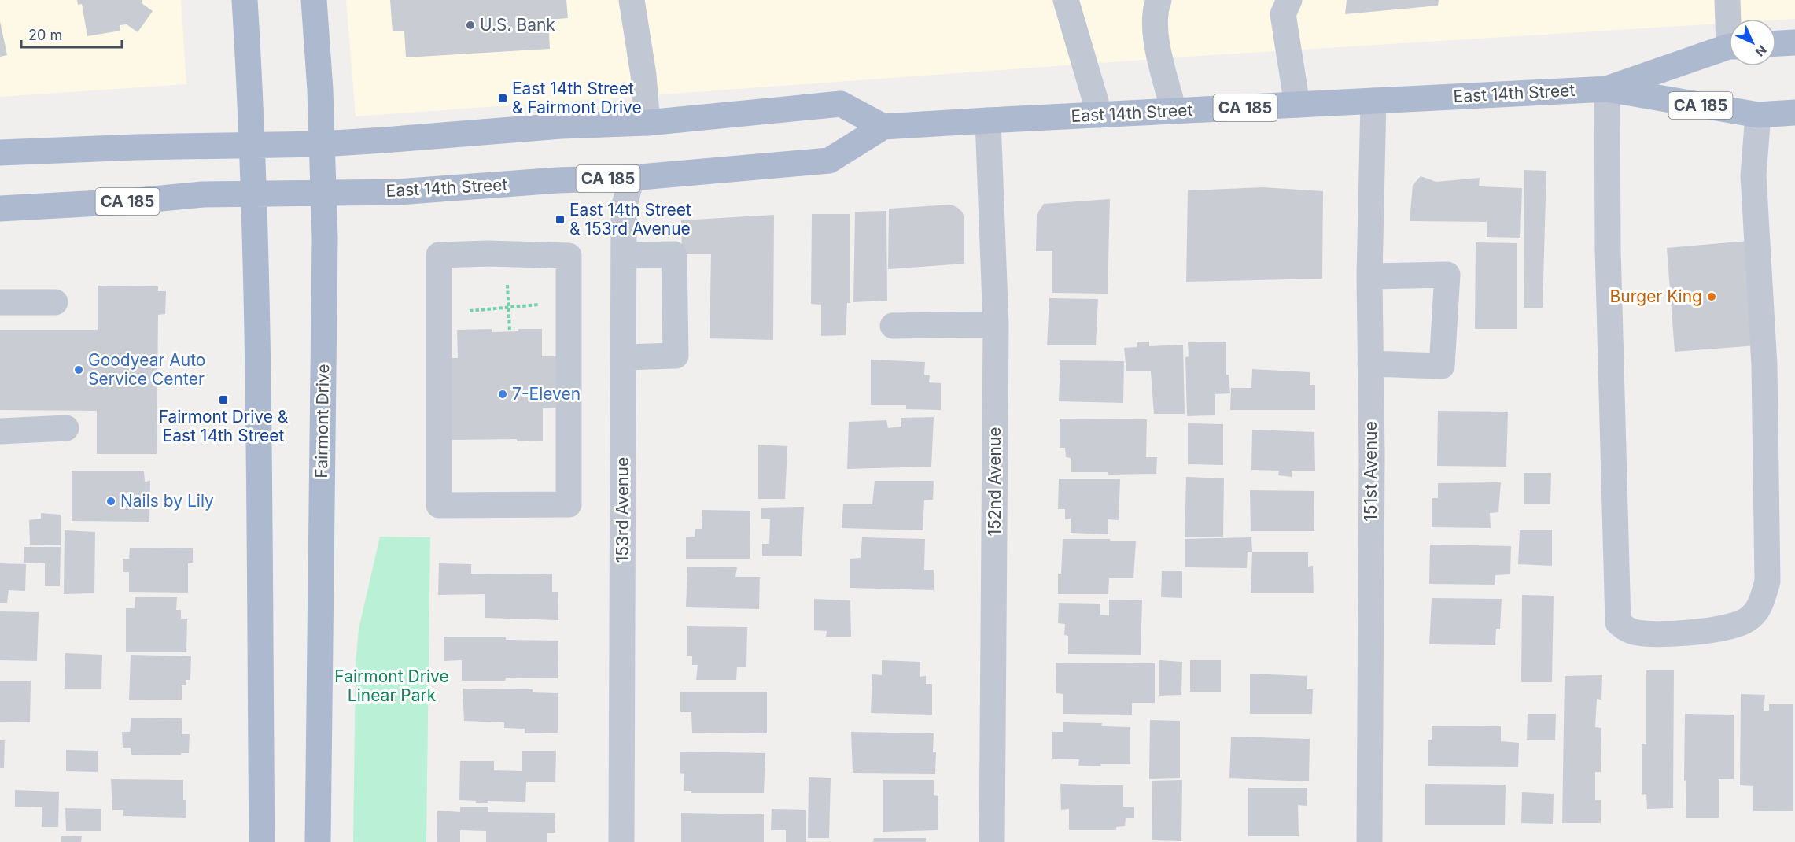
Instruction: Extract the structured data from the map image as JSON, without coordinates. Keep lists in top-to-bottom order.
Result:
{
  "streets": {
    "main road": ["East 14th Street", "CA 185", "Fairmont Drive"],
    "street": ["151st Avenue", "152nd Avenue", "153rd Avenue"]
  },
  "crossings": [
    ["East 14th Street", "Fairmont Drive"],
    ["East 14th Street", "151st Avenue"],
    ["East 14th Street", "152nd Avenue"],
    ["East 14th Street", "153rd Avenue"]
  ],
  "parks": ["Fairmont Drive Linear Park"],
  "places": {
    "other": [
      "U.S. Bank",
      "Burger King",
      "Goodyear Auto Service Center",
      "7-Eleven",
      "Nails by Lily"
    ],
    "transit": ["East 14th Street & Fairmont Drive", "East 14th Street & 153rd Avenue", "Fairmont Drive & East 14th Street"]
  },
  "scale_bar": "20 m",
  "north": "bottom right"
}
